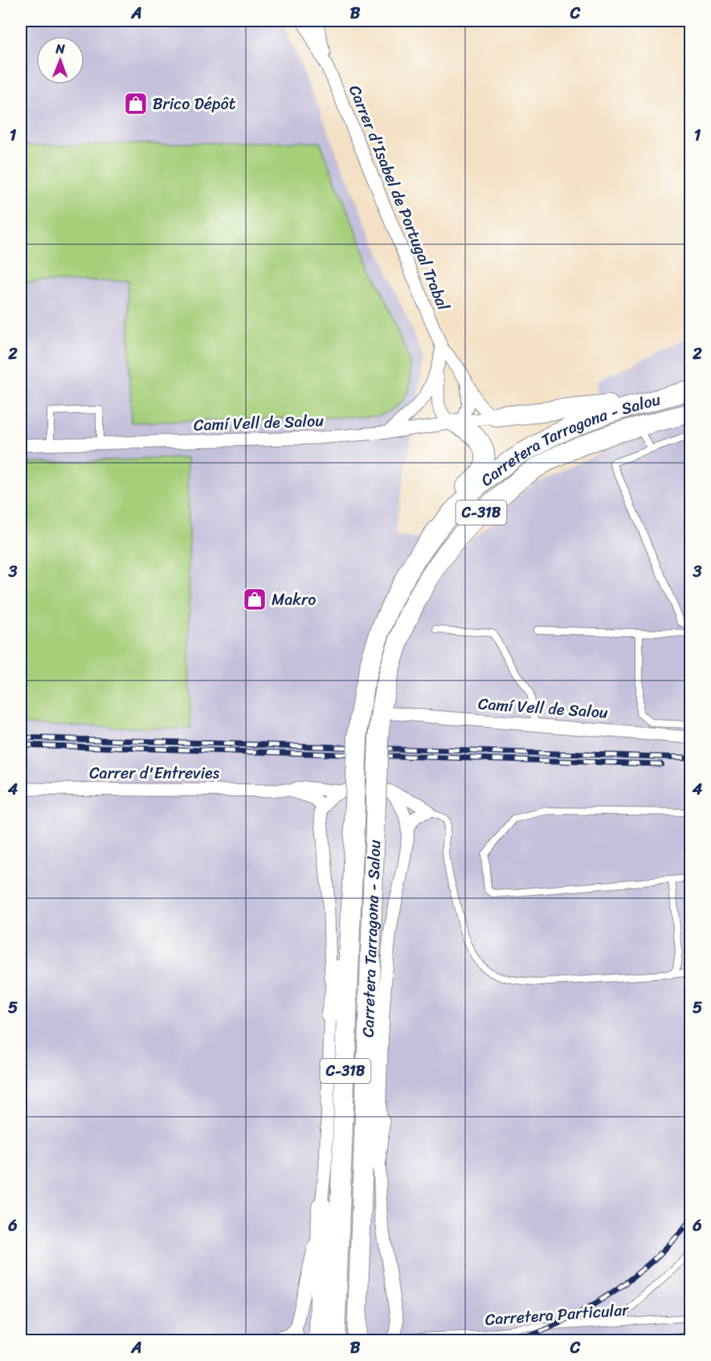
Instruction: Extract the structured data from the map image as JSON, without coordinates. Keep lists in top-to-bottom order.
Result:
{
  "streets": {
    "highway": ["Carretera Tarragona - Salou", "C-31B"],
    "street": ["Carrer d'Isabel de Portugal Trabal", "Camí Vell de Salou", "Carrer d'Entrevies"],
    "lane": ["Carretera Particular"]
  },
  "crossings": [
    ["Carrer d'Isabel de Portugal Trabal", "Camí Vell de Salou"],
    ["Camí Vell de Salou", "Carretera Tarragona - Salou"],
    ["Carretera Tarragona - Salou", "C-31B"],
    ["Carretera Tarragona - Salou", "Carrer d'Entrevies"],
    ["C-31B", "Carrer d'Entrevies"],
    ["C-31B", "Carretera Particular"]
  ],
  "places": {
    "shop": ["Brico Dépôt", "Makro"]
  },
  "north": "top",
  "grid": {
    "columns": ["A", "B", "C"],
    "rows": [
      "1",
      "2",
      "3",
      "4",
      "5",
      "6"
    ]
  }
}
